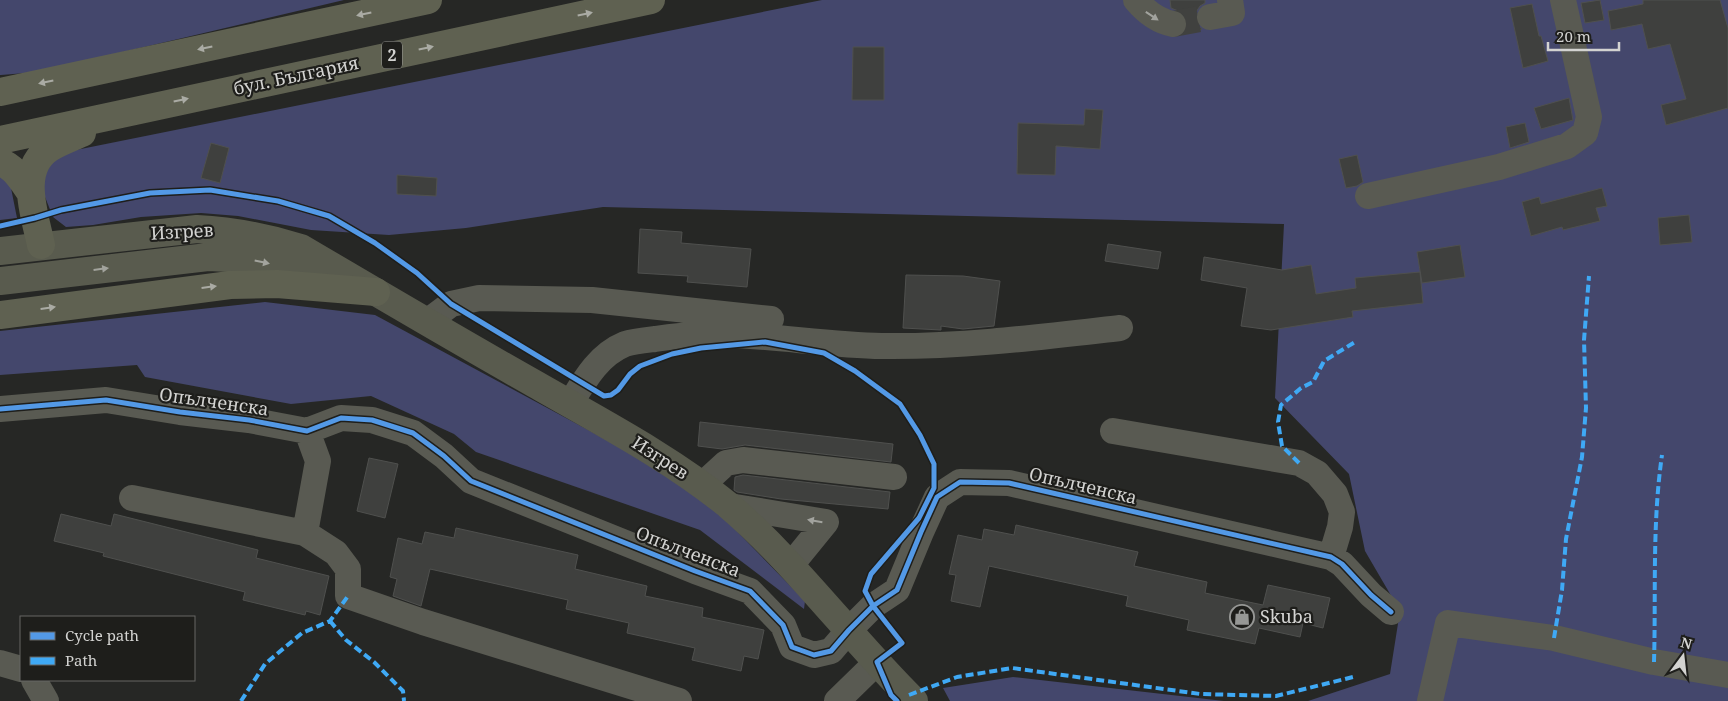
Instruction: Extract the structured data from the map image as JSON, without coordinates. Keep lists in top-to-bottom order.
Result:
{
  "streets": {
    "highway": ["2", "бул. България"],
    "main road": ["Изгрев"],
    "street": ["Опълченска"]
  },
  "crossings": [
    ["Изгрев", "Опълченска"]
  ],
  "places": {
    "shop": ["Skuba"]
  },
  "legend": ["Cycle path", "Path"],
  "scale_bar": "20 m",
  "north": "top"
}
